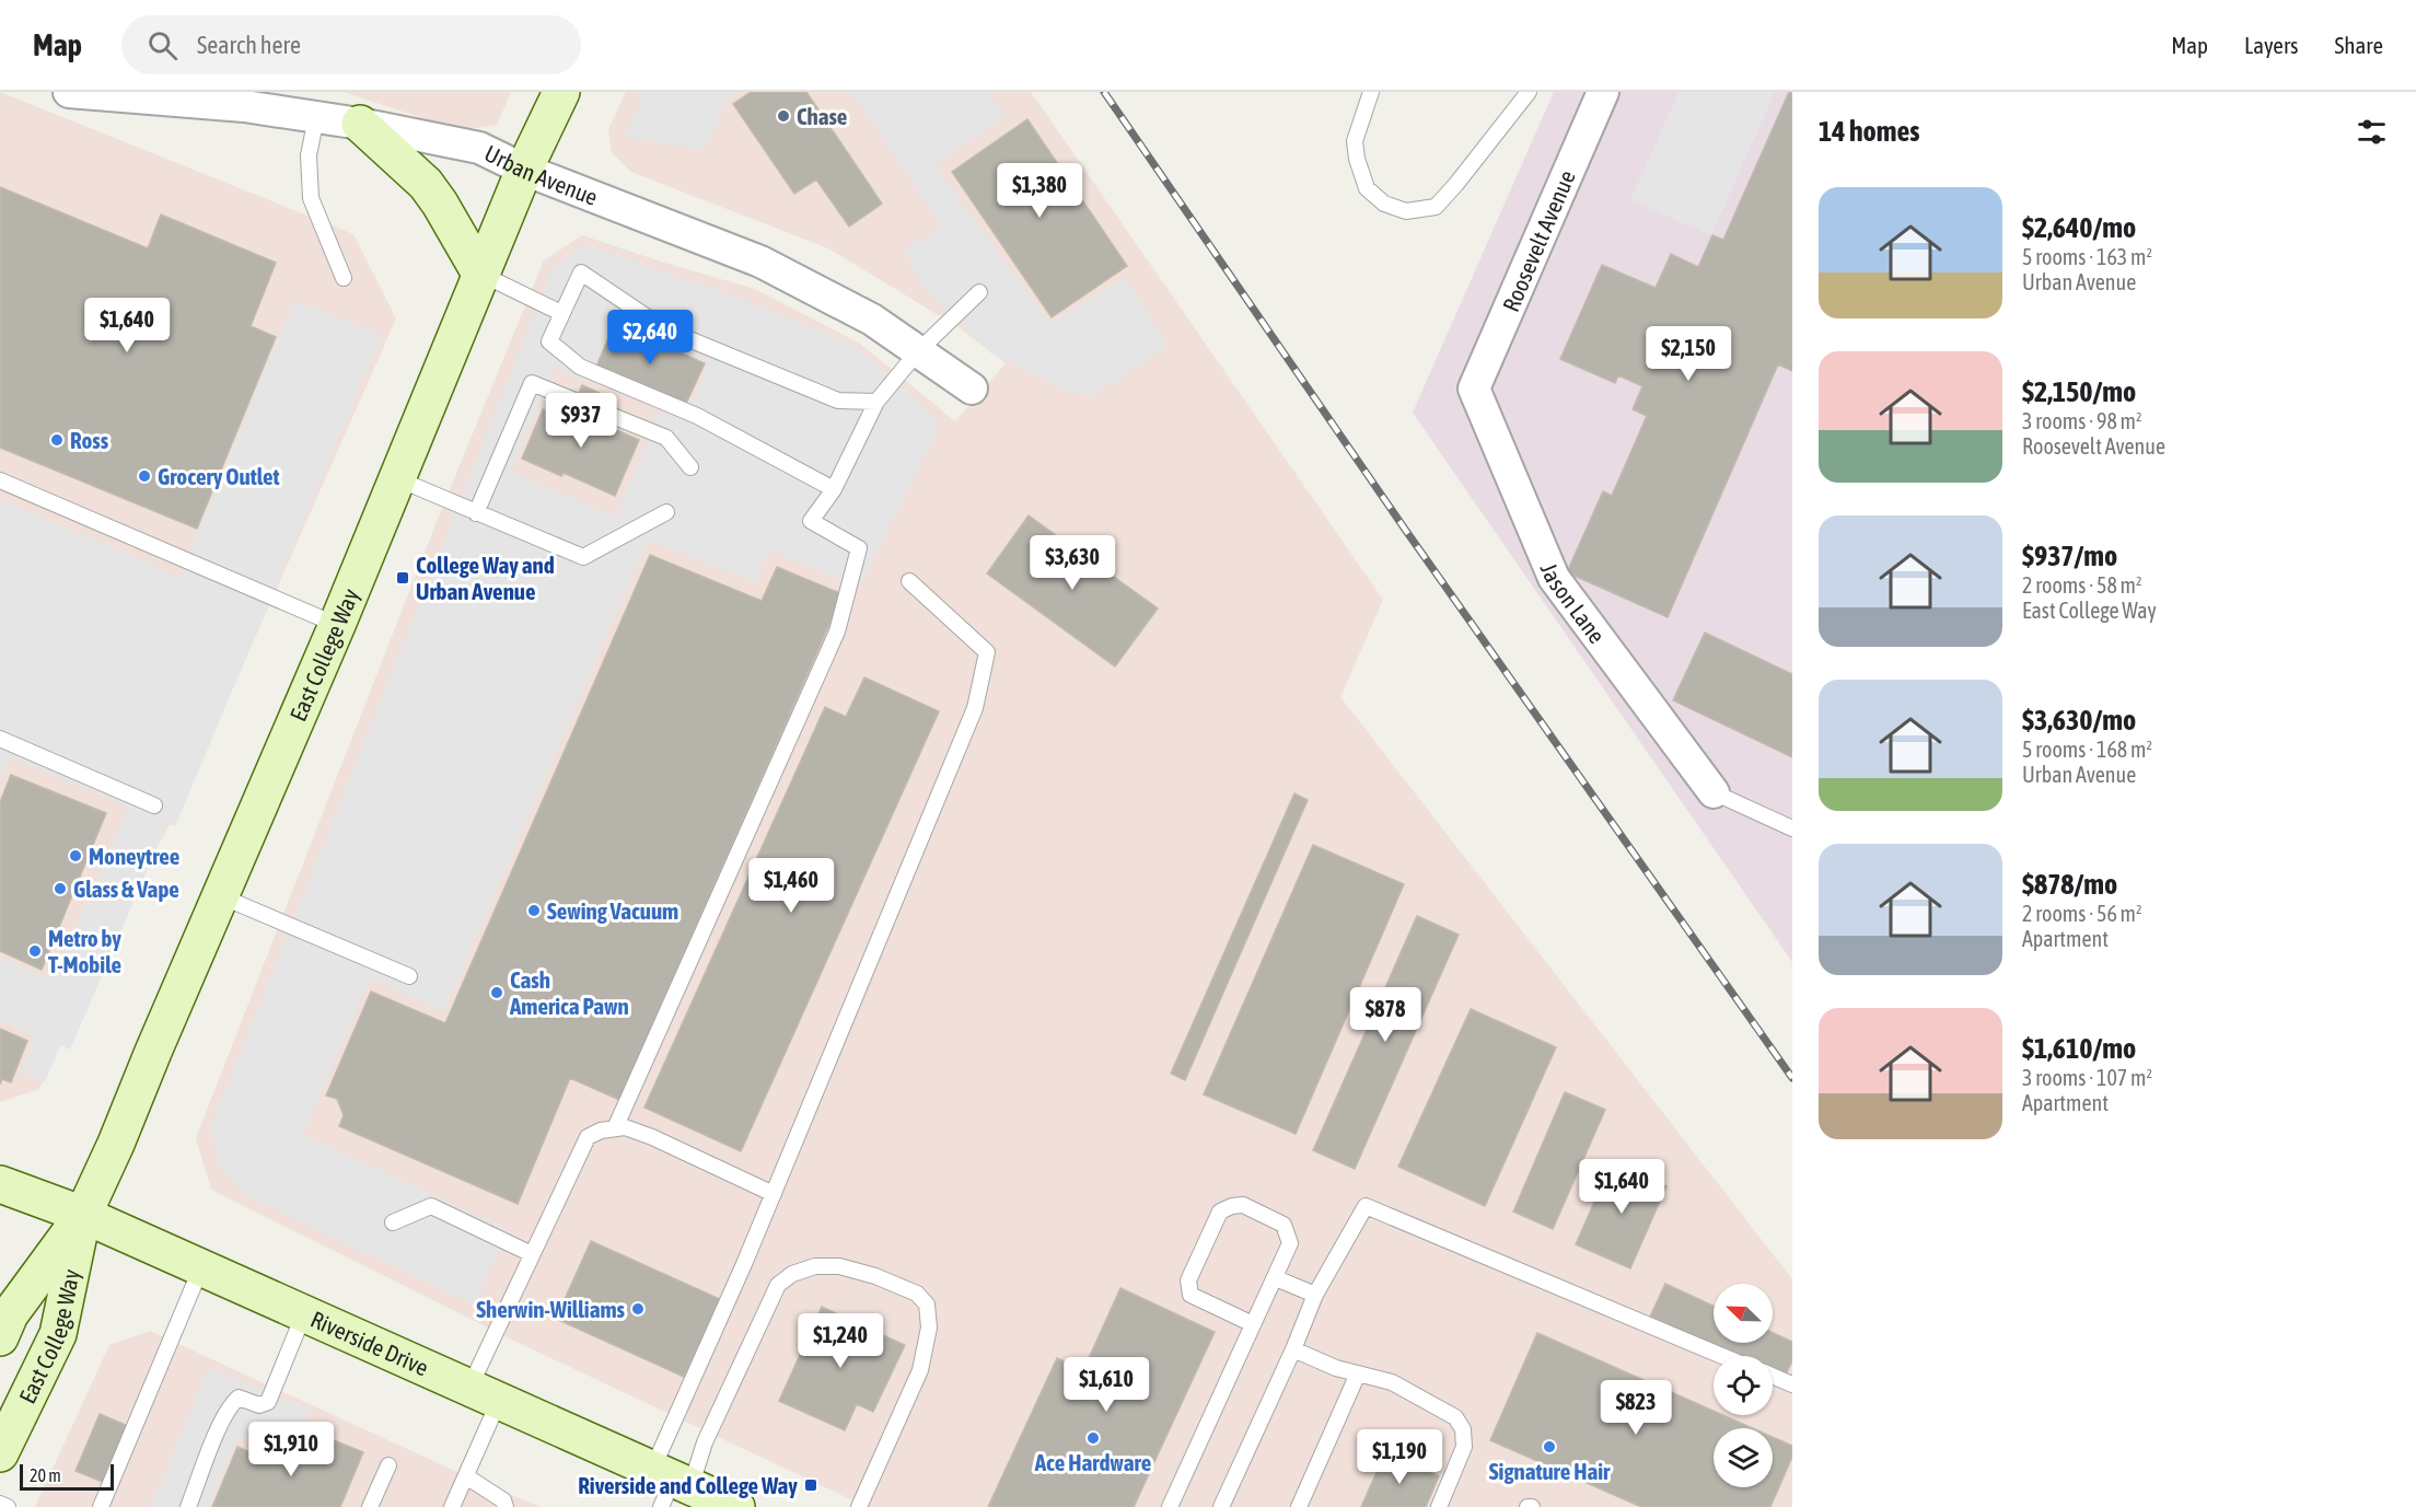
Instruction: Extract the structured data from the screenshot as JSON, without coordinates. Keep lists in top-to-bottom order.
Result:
{
  "streets": {
    "main road": ["East College Way", "Riverside Drive"],
    "street": ["Urban Avenue", "Roosevelt Avenue", "Jason Lane"]
  },
  "crossings": [
    ["Urban Avenue", "East College Way"],
    ["Roosevelt Avenue", "Jason Lane"],
    ["East College Way", "Riverside Drive"]
  ],
  "places": {
    "other": [
      "Chase",
      "Ross",
      "Grocery Outlet",
      "Moneytree",
      "Glass & Vape",
      "Sewing Vacuum",
      "Metro by T-Mobile",
      "Cash America Pawn",
      "Sherwin-Williams",
      "Ace Hardware",
      "Signature Hair"
    ],
    "transit": ["College Way and Urban Avenue", "Riverside and College Way"]
  },
  "scale_bar": "20 m",
  "north": "top left",
  "page": {
    "header": "Map",
    "search": "Search here",
    "nav": ["Map", "Layers", "Share"],
    "heading": "14 homes",
    "price": [
      "$1,380",
      "$1,640",
      "$2,640",
      "$2,150",
      "$937",
      "$3,630",
      "$1,460",
      "$878",
      "$1,640",
      "$1,240",
      "$1,610",
      "$823",
      "$1,910",
      "$1,190"
    ],
    "list": [
      {
        "name": "$2,640/mo",
        "note": "5 rooms · 163 m² · Urban Avenue"
      },
      {
        "name": "$2,150/mo",
        "note": "3 rooms · 98 m² · Roosevelt Avenue"
      },
      {
        "name": "$937/mo",
        "note": "2 rooms · 58 m² · East College Way"
      },
      {
        "name": "$3,630/mo",
        "note": "5 rooms · 168 m² · Urban Avenue"
      },
      {
        "name": "$878/mo",
        "note": "2 rooms · 56 m² · Apartment"
      },
      {
        "name": "$1,610/mo",
        "note": "3 rooms · 107 m² · Apartment"
      }
    ],
    "scale": "20 m"
  }
}
